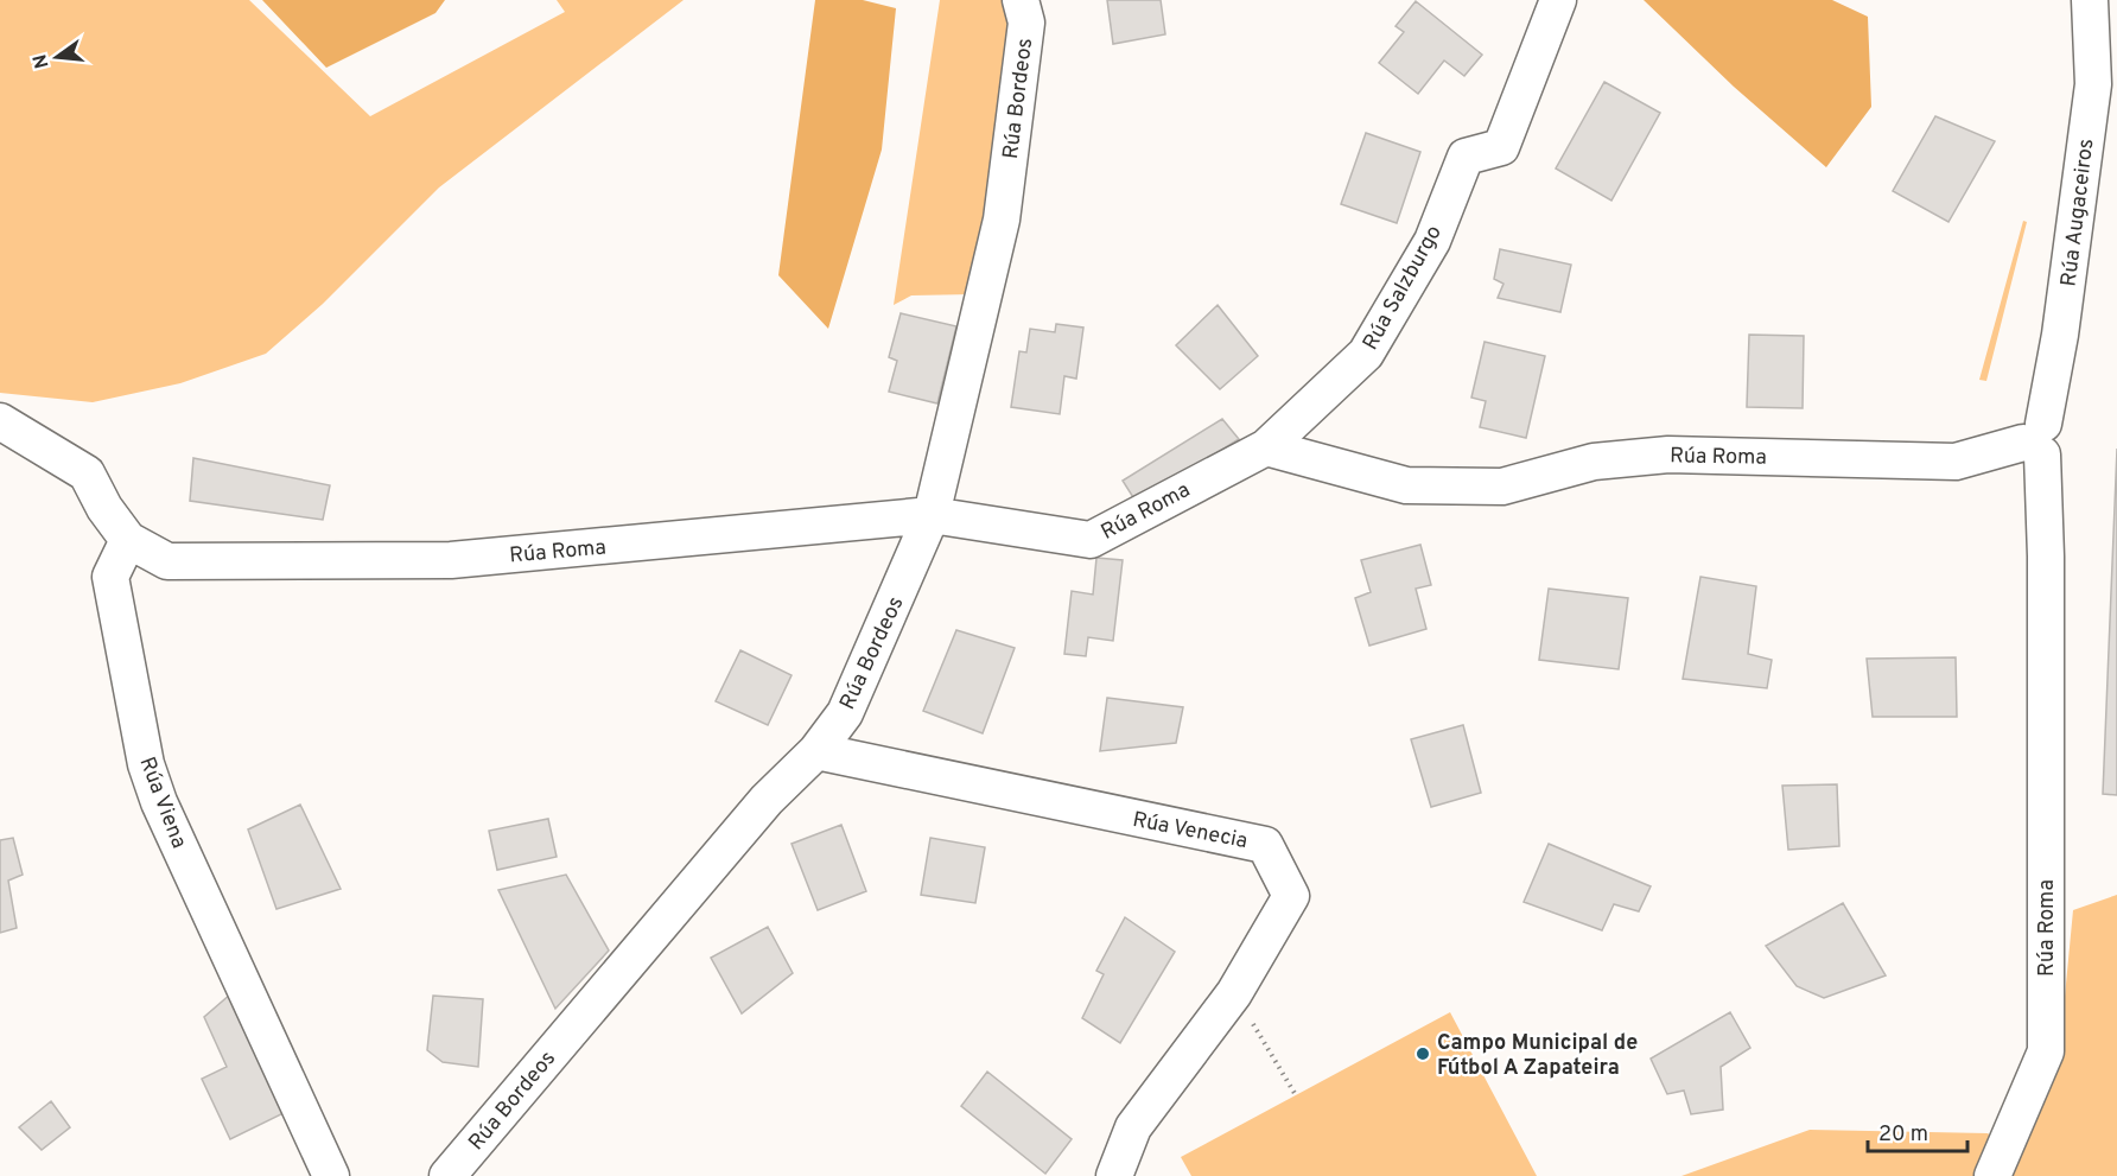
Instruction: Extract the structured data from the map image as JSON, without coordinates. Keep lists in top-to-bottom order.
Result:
{
  "streets": {
    "street": [
      "Rúa Bordeos",
      "Rúa Augaceiros",
      "Rúa Salzburgo",
      "Rúa Roma",
      "Rúa Viena",
      "Rúa Venecia"
    ]
  },
  "crossings": [
    ["Rúa Bordeos", "Rúa Roma"],
    ["Rúa Bordeos", "Rúa Venecia"],
    ["Rúa Augaceiros", "Rúa Roma"],
    ["Rúa Salzburgo", "Rúa Roma"],
    ["Rúa Roma", "Rúa Viena"]
  ],
  "places": ["Campo Municipal de Fútbol A Zapateira"],
  "scale_bar": "20 m",
  "north": "left"
}
